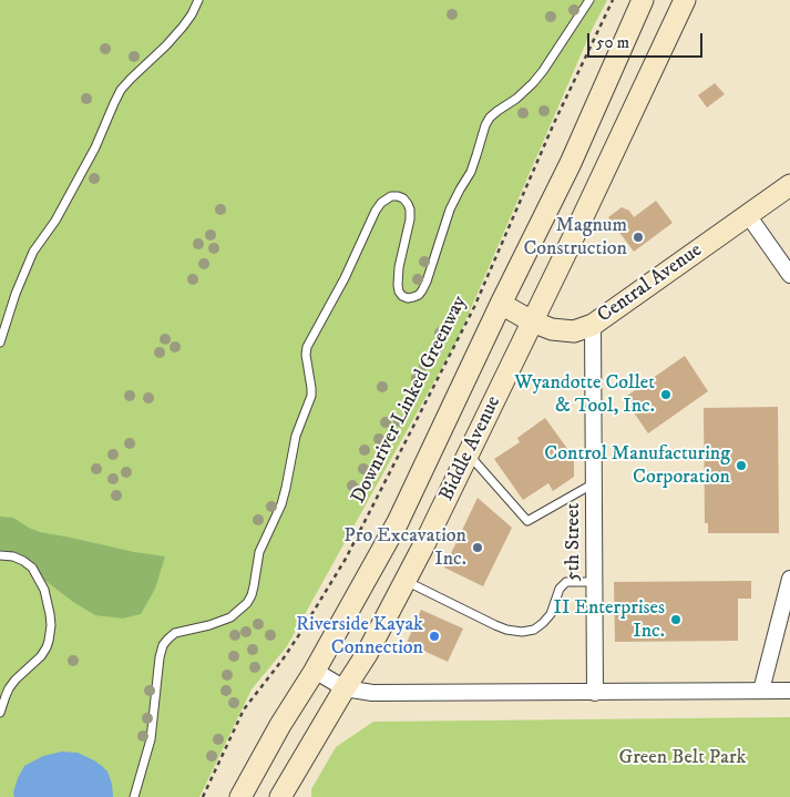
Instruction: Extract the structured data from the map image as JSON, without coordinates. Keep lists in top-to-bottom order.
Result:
{
  "streets": {
    "main road": ["Central Avenue", "Biddle Avenue"],
    "street": ["5th Street"],
    "path": ["Downriver Linked Greenway"]
  },
  "crossings": [
    ["Central Avenue", "Biddle Avenue"],
    ["Central Avenue", "5th Street"]
  ],
  "parks": ["Green Belt Park"],
  "places": [
    "Magnum Construction",
    "Wyandotte Collet & Tool, Inc.",
    "Control Manufacturing Corporation",
    "Pro Excavation Inc.",
    "II Enterprises Inc.",
    "Riverside Kayak Connection"
  ],
  "scale_bar": "50 m"
}
